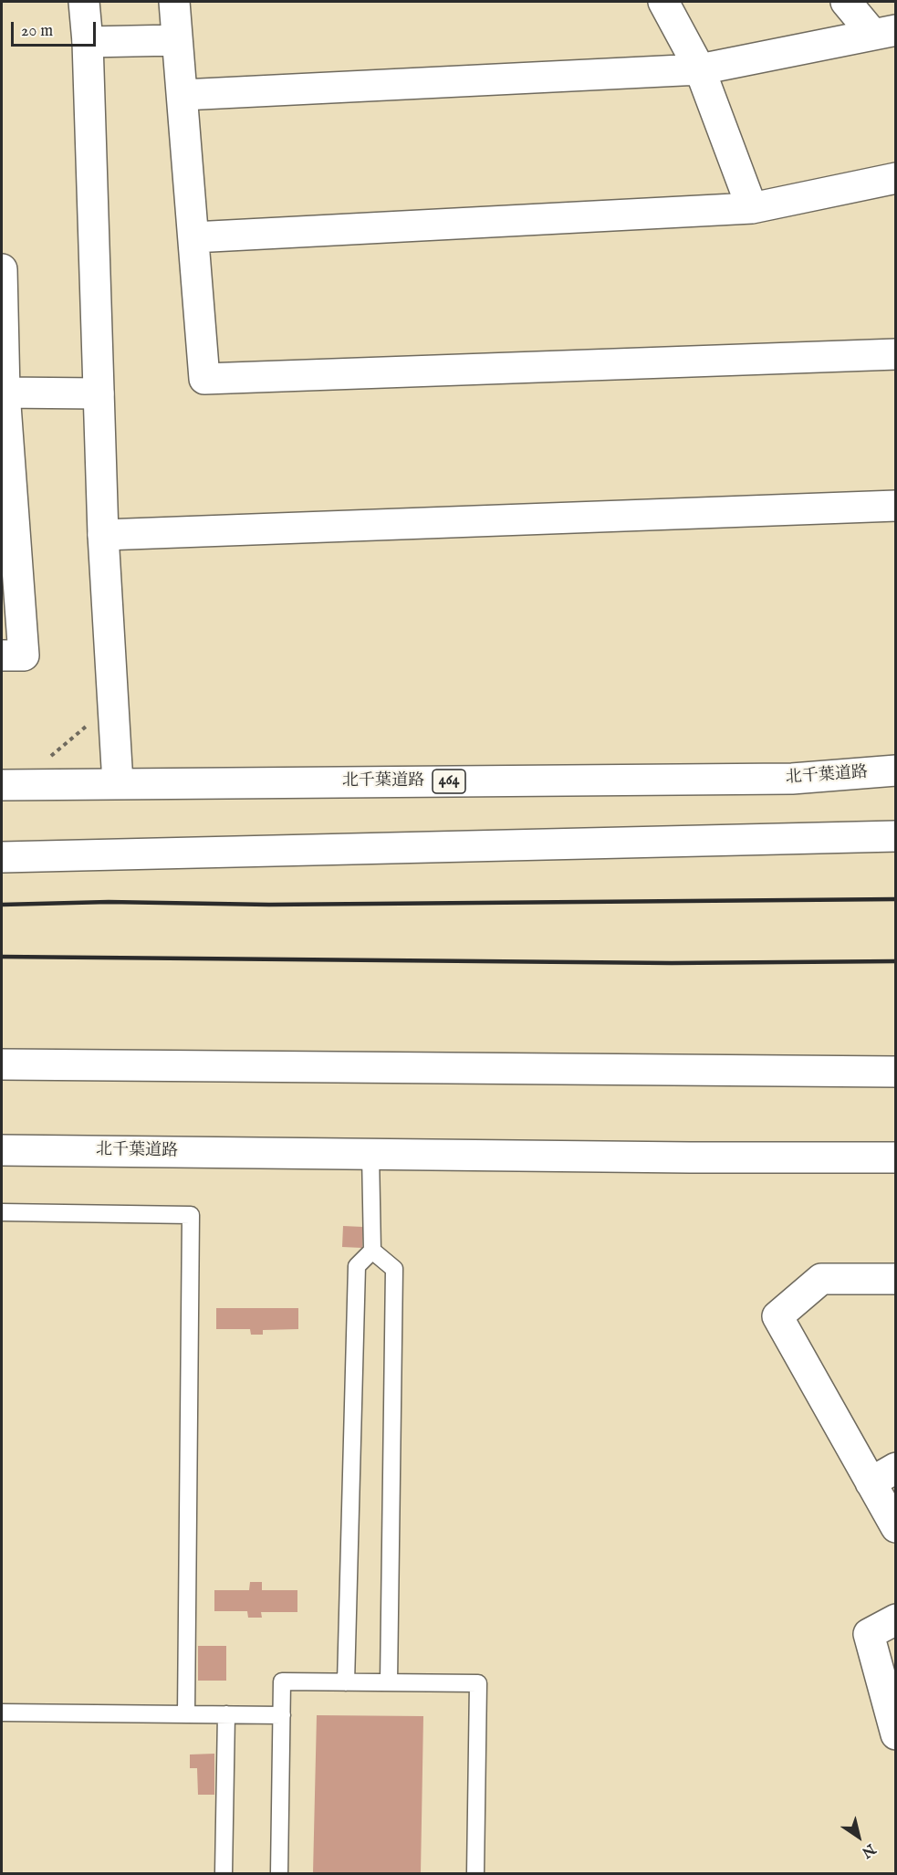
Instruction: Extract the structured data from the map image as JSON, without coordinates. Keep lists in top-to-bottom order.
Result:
{
  "streets": {
    "main road": ["北千葉道路", "464"]
  },
  "scale_bar": "20 m",
  "north": "bottom right"
}
